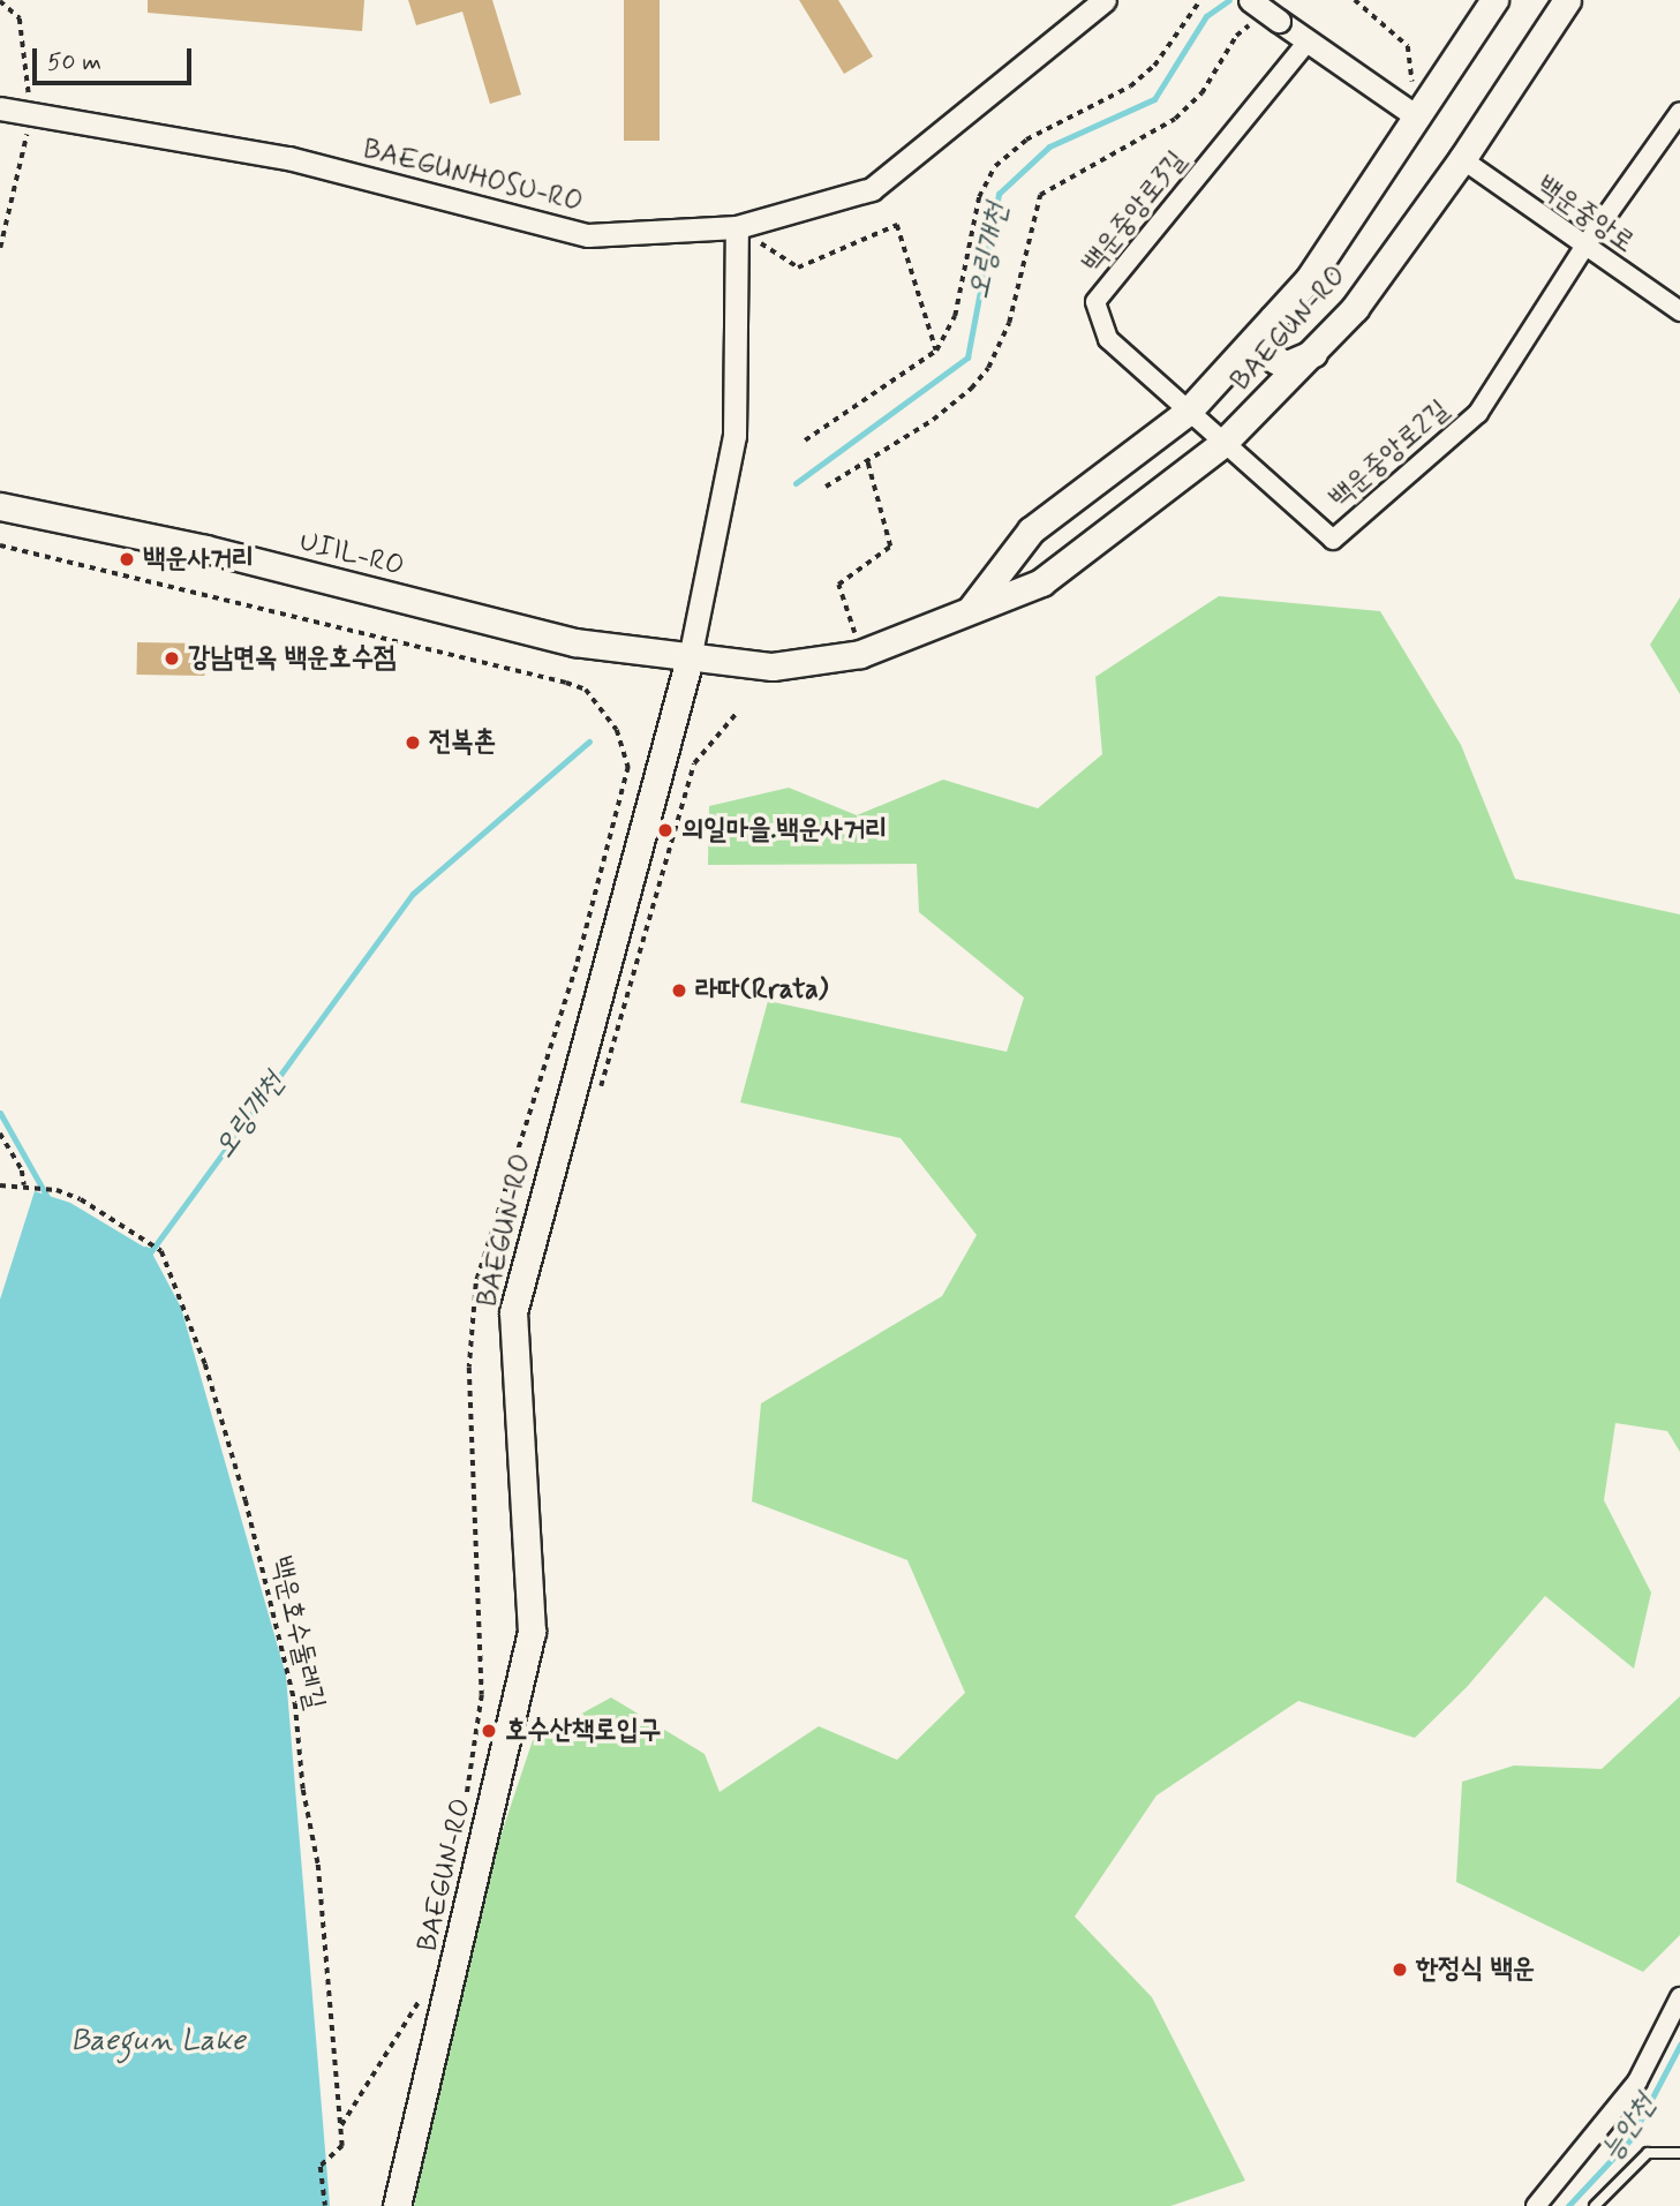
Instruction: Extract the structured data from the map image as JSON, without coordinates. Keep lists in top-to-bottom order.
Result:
{
  "streets": {
    "main road": ["BAEGUN-RO", "UIIL-RO"],
    "street": [
      "BAEGUNHOSU-RO",
      "백운중앙로3길",
      "백운중앙로",
      "백운중앙로2길"
    ],
    "path": ["백운호수둘레길"]
  },
  "crossings": [
    ["백운중앙로3길", "BAEGUN-RO"],
    ["백운중앙로3길", "백운중앙로2길"],
    ["백운중앙로", "BAEGUN-RO"],
    ["백운중앙로", "백운중앙로2길"],
    ["BAEGUN-RO", "백운중앙로2길"],
    ["BAEGUN-RO", "UIIL-RO"]
  ],
  "water": ["오링개천", "Baegun Lake", "능안천"],
  "places": [
    "백운사거리",
    "강남면옥 백운호수점",
    "전복촌",
    "의일마을.백운사거리",
    "라따(Rrata)",
    "호수산책로입구",
    "한정식 백운"
  ],
  "scale_bar": "50 m"
}
